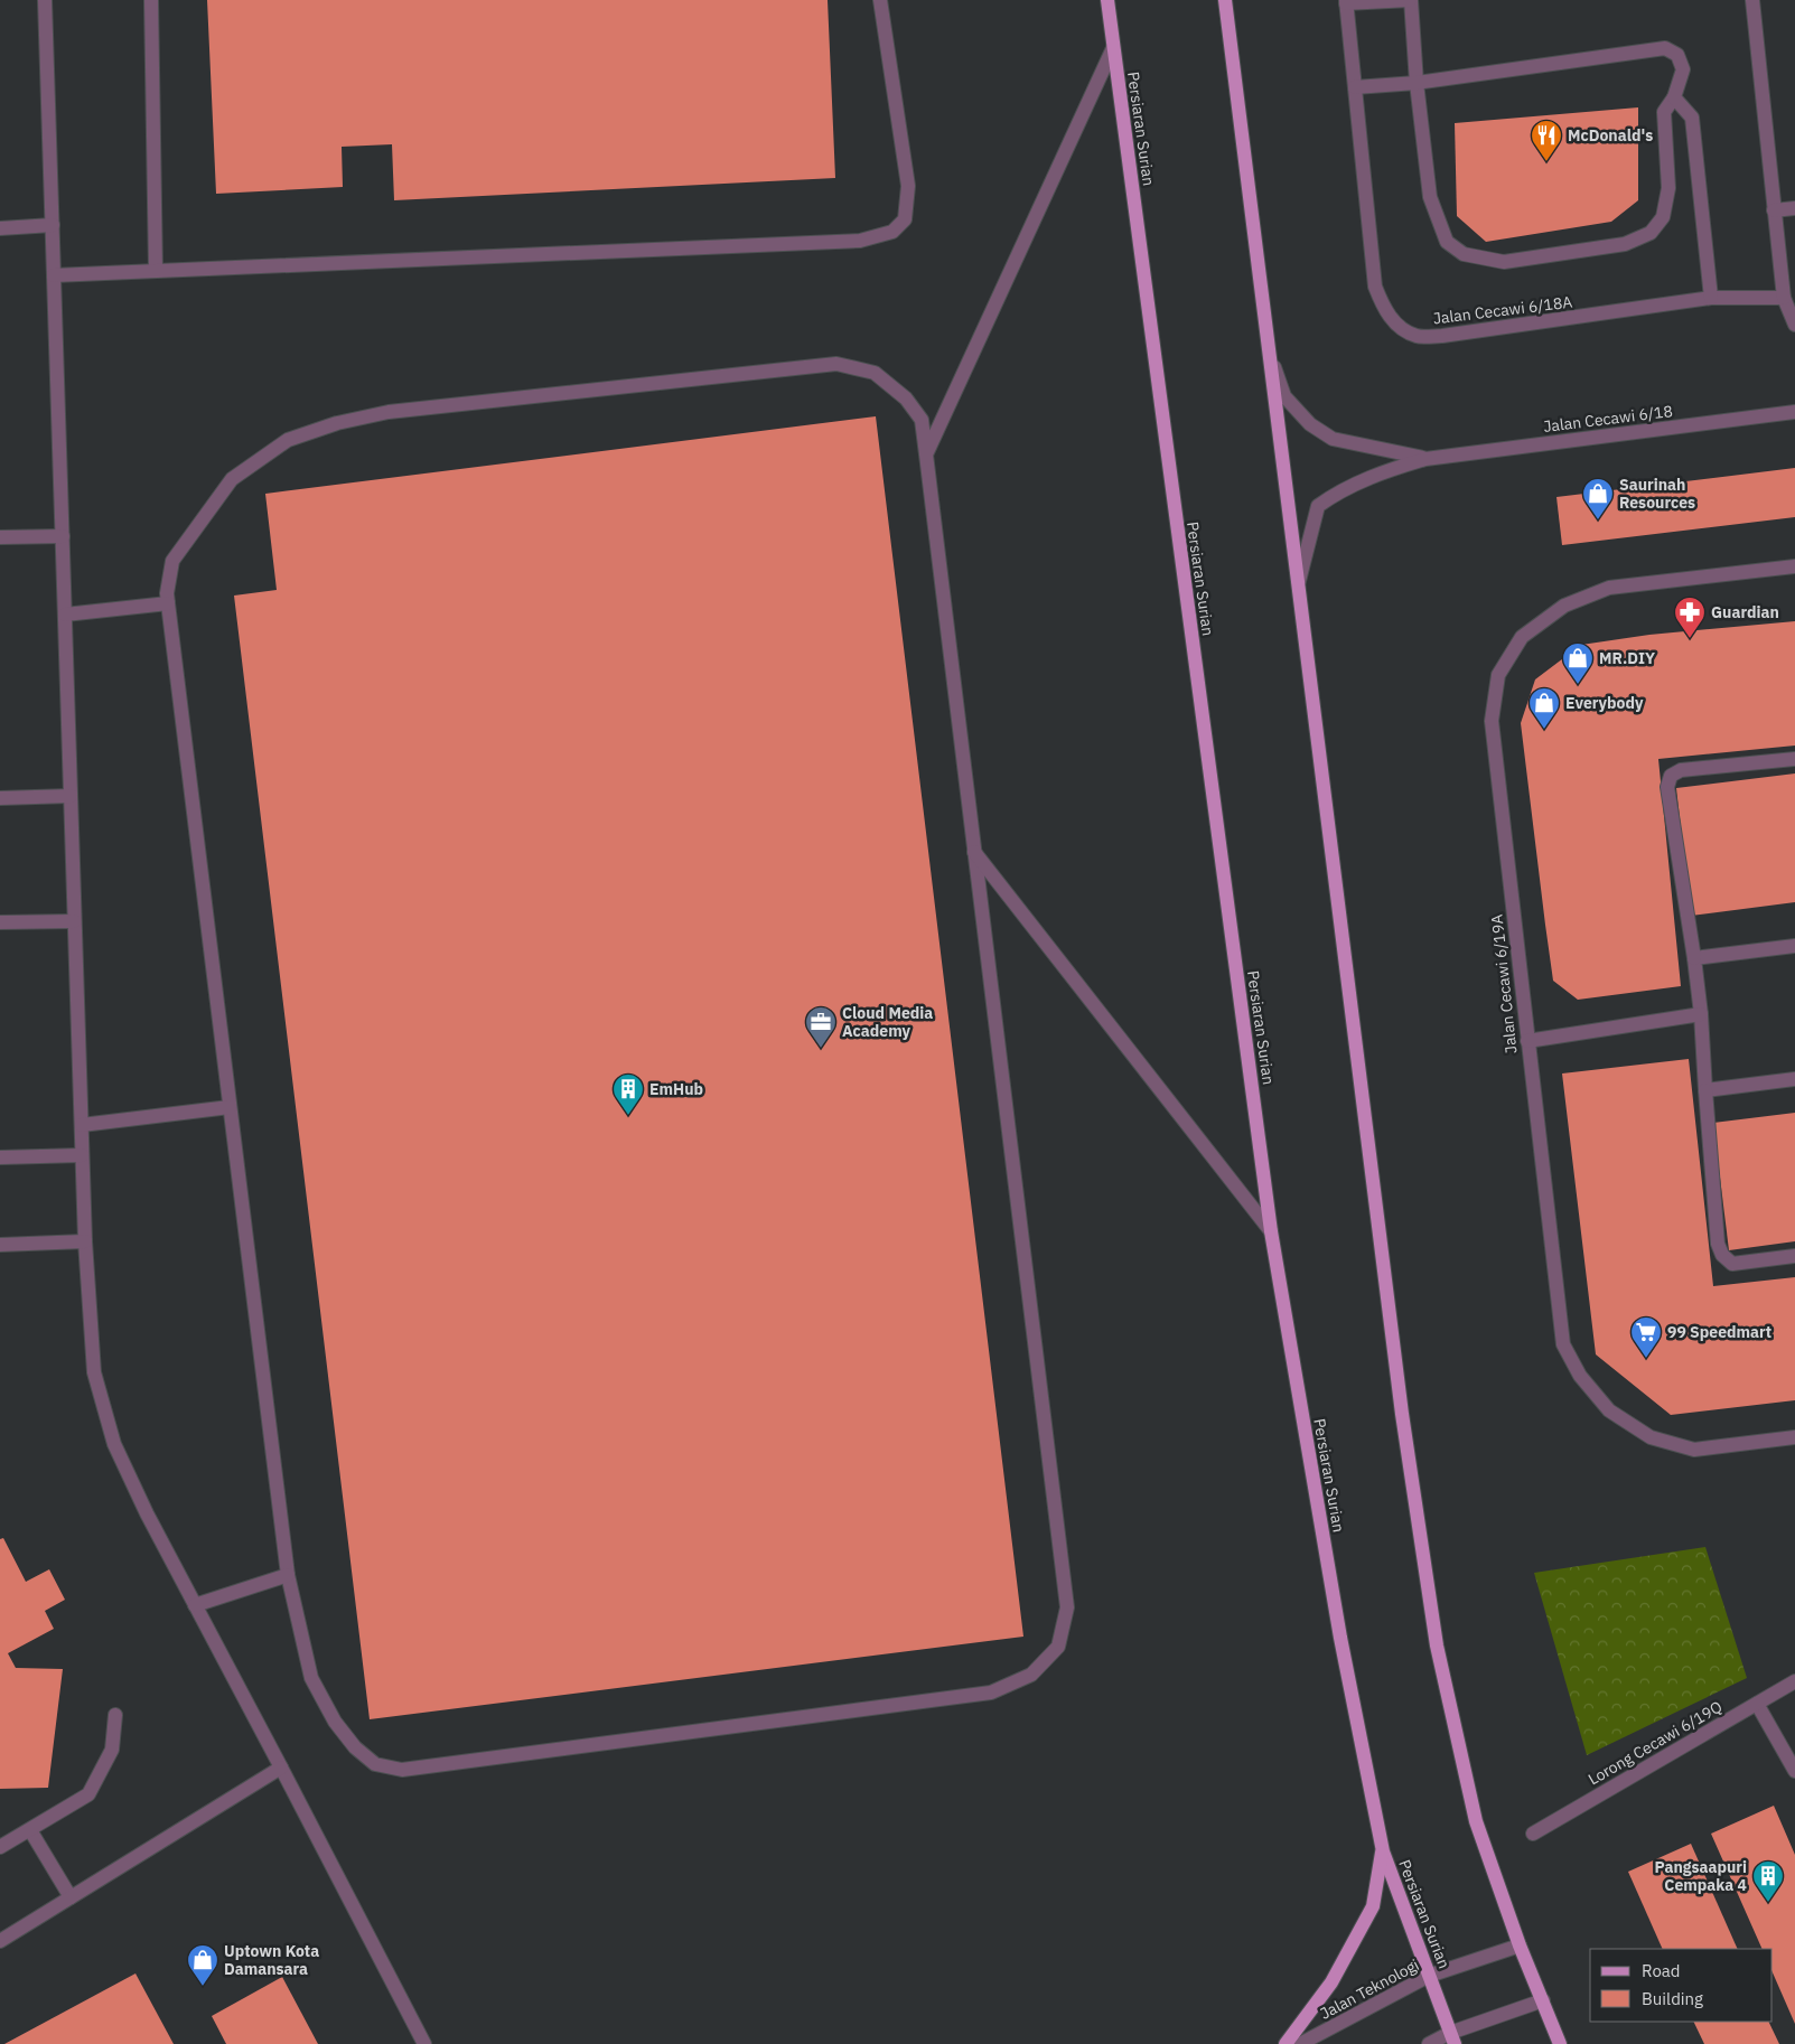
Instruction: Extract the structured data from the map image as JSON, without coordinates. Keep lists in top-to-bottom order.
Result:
{
  "streets": {
    "main road": ["Persiaran Surian"],
    "street": [
      "Jalan Cecawi 6/18A",
      "Jalan Cecawi 6/18",
      "Jalan Cecawi 6/19A",
      "Lorong Cecawi 6/19Q",
      "Jalan Teknologi"
    ]
  },
  "crossings": [
    ["Persiaran Surian", "Jalan Teknologi"]
  ],
  "places": {
    "restaurant": ["McDonald's"],
    "shop": [
      "Saurinah Resources",
      "MR.DIY",
      "Everybody",
      "Uptown Kota Damansara"
    ],
    "pharmacy": ["Guardian"],
    "office": ["Cloud Media Academy"],
    "building": ["EmHub", "Pangsaapuri Cempaka 4"],
    "supermarket": ["99 Speedmart"]
  },
  "legend": ["Road", "Building"]
}
